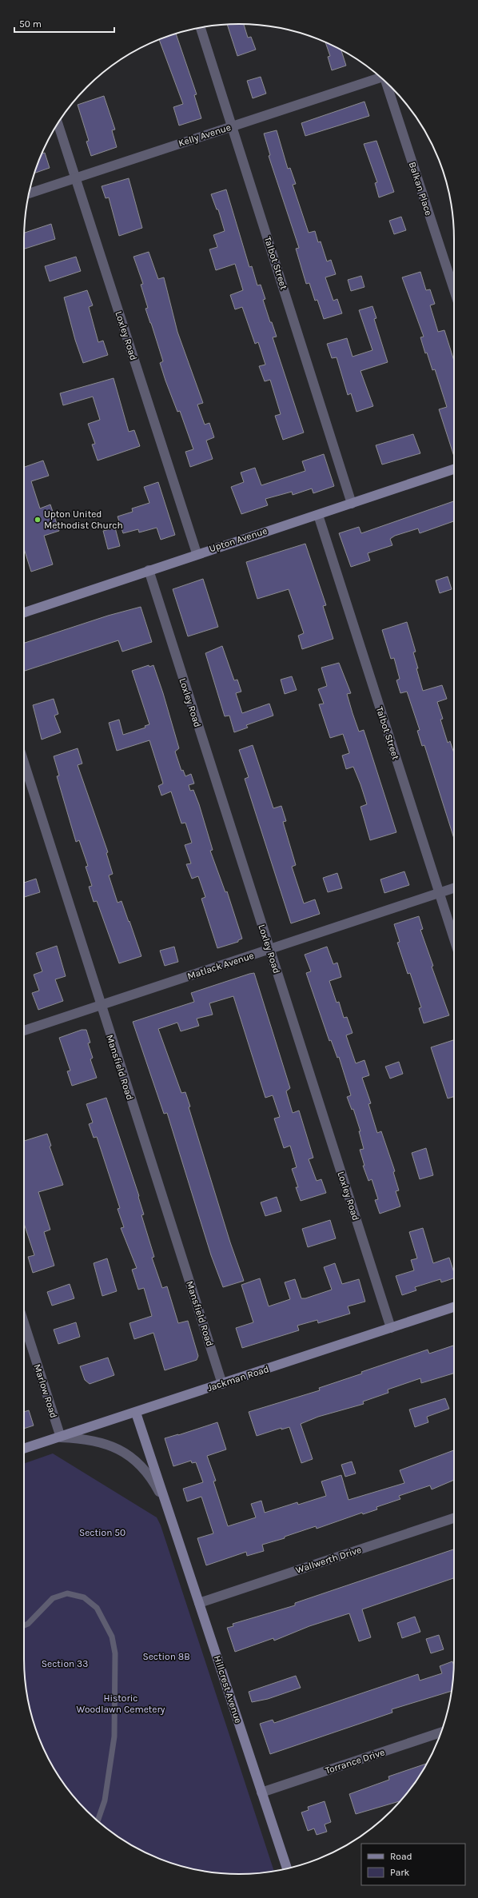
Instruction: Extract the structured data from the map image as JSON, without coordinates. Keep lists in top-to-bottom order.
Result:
{
  "streets": {
    "street": [
      "Kelly Avenue",
      "Balkan Place",
      "Talbot Street",
      "Loxley Road",
      "Upton Avenue",
      "Matlack Avenue",
      "Mansfield Road",
      "Jackman Road",
      "Marlow Road",
      "Wallwerth Drive",
      "Hillcrest Avenue",
      "Torrance Drive"
    ]
  },
  "crossings": [
    ["Kelly Avenue", "Talbot Street"],
    ["Kelly Avenue", "Loxley Road"],
    ["Talbot Street", "Upton Avenue"],
    ["Talbot Street", "Matlack Avenue"],
    ["Loxley Road", "Upton Avenue"],
    ["Loxley Road", "Matlack Avenue"],
    ["Loxley Road", "Jackman Road"],
    ["Matlack Avenue", "Mansfield Road"],
    ["Mansfield Road", "Jackman Road"],
    ["Jackman Road", "Marlow Road"],
    ["Jackman Road", "Hillcrest Avenue"],
    ["Marlow Road", "Hillcrest Avenue"],
    ["Wallwerth Drive", "Hillcrest Avenue"],
    ["Hillcrest Avenue", "Torrance Drive"]
  ],
  "parks": [
    "Section 50",
    "Section 8B",
    "Section 33",
    "Historic Woodlawn Cemetery"
  ],
  "places": ["Upton United Methodist Church"],
  "legend": ["Road", "Park"],
  "scale_bar": "50 m"
}
